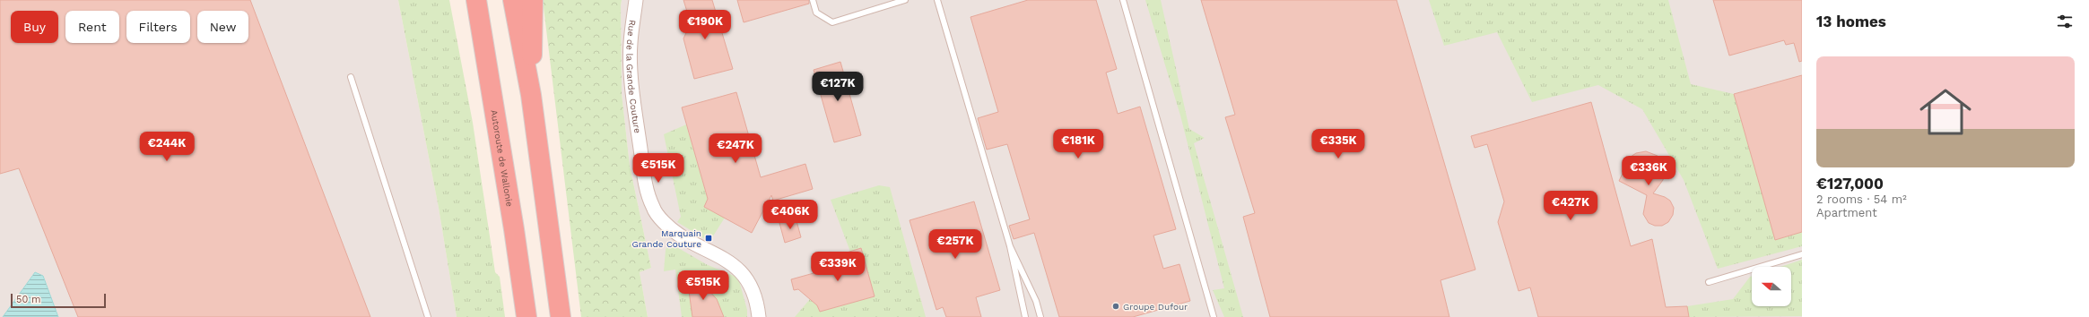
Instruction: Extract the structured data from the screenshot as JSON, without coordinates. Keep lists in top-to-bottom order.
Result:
{
  "streets": {
    "highway": ["Autoroute de Wallonie"],
    "street": ["Rue de la Grande Couture"]
  },
  "places": {
    "transit": ["Marquain Grande Couture"],
    "other": ["Groupe Dufour"]
  },
  "scale_bar": "50 m",
  "north": "left",
  "page": {
    "heading": "13 homes",
    "price": [
      "€190K",
      "€127K",
      "€181K",
      "€335K",
      "€244K",
      "€247K",
      "€515K",
      "€336K",
      "€427K",
      "€406K",
      "€257K",
      "€339K",
      "€515K"
    ],
    "chip": [
      "Buy",
      "Rent",
      "Filters",
      "New"
    ],
    "list": [
      {
        "name": "€127,000",
        "note": "2 rooms · 54 m² · Apartment"
      }
    ],
    "scale": "50 m"
  }
}
